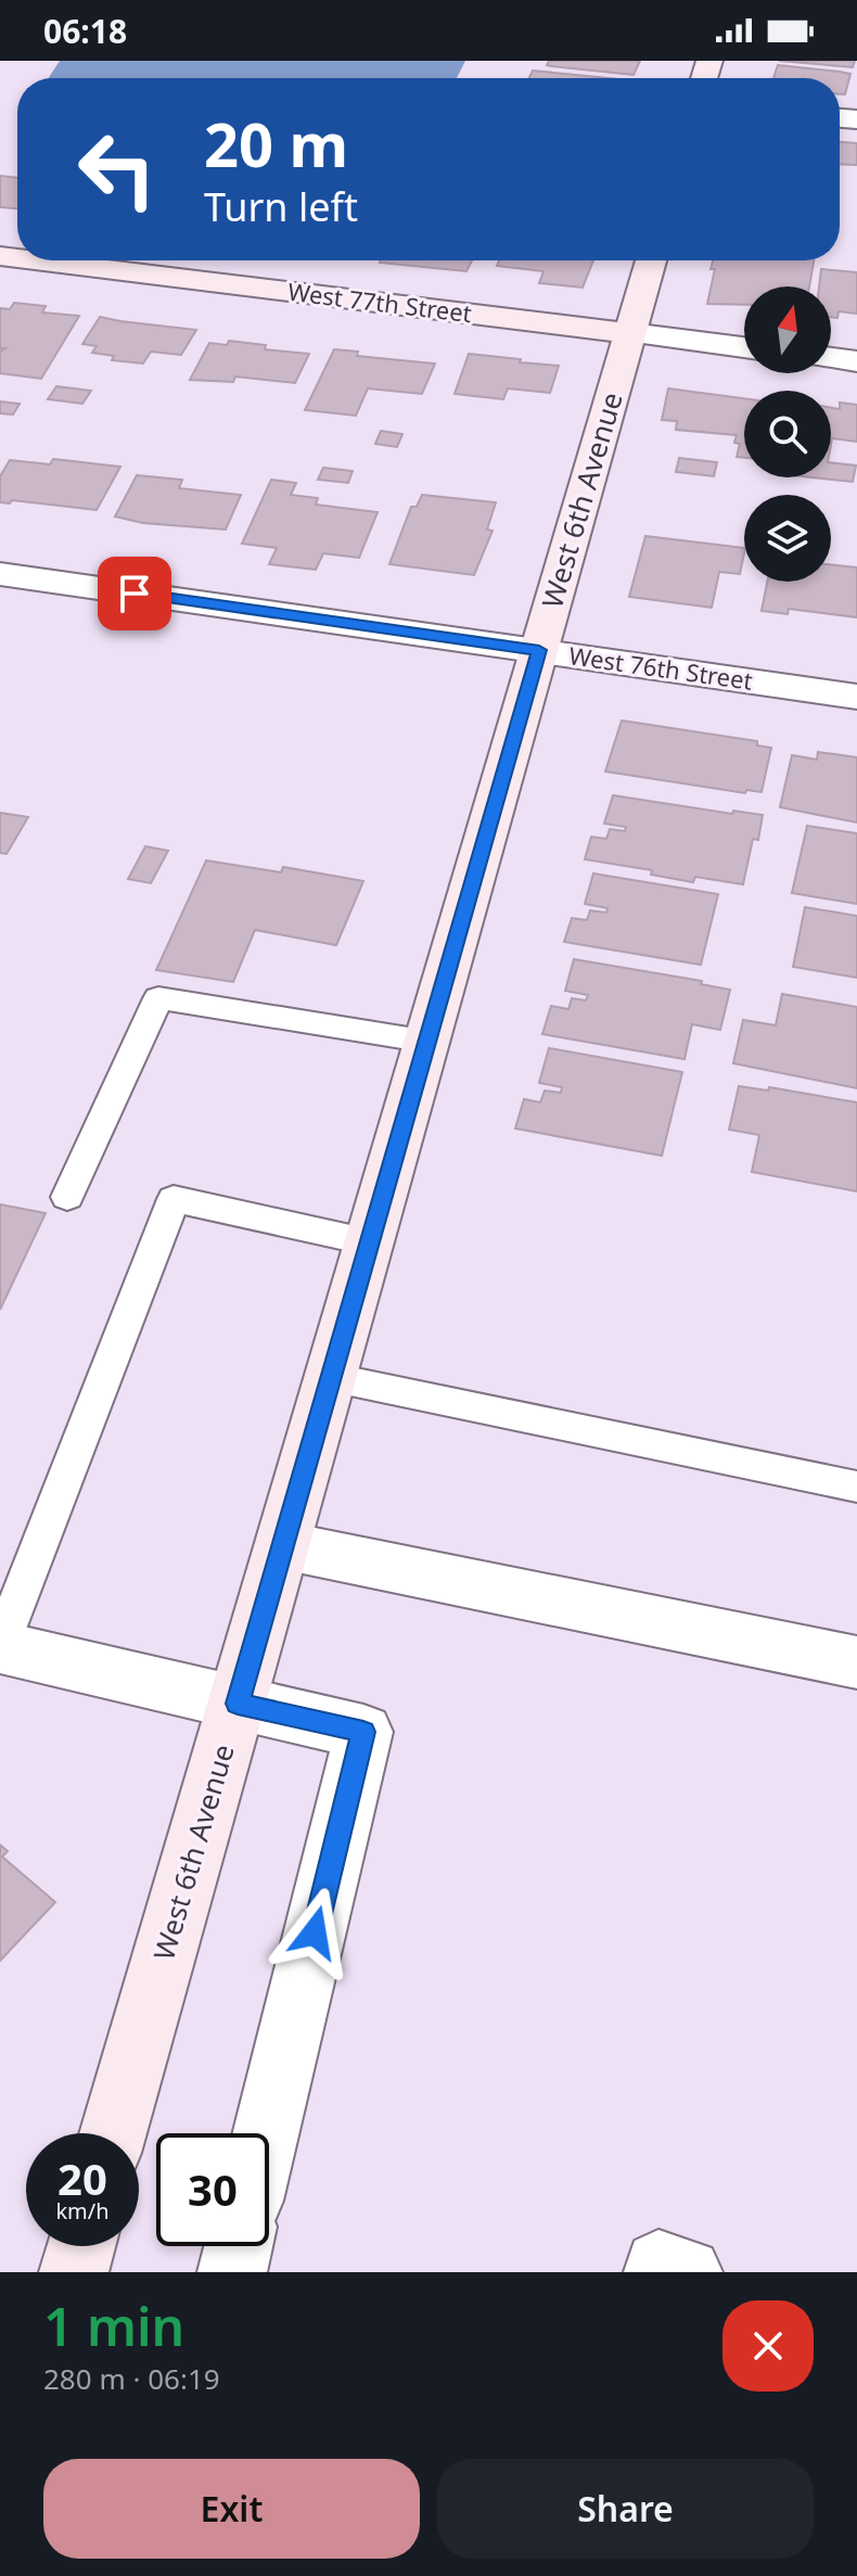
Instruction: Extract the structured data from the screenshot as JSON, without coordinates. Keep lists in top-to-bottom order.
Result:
{
  "streets": {
    "street": ["West 77th Street", "West 6th Avenue", "West 76th Street"]
  },
  "crossings": [
    ["West 77th Street", "West 6th Avenue"],
    ["West 6th Avenue", "West 76th Street"]
  ],
  "north": "top",
  "page": {
    "status": "06:18",
    "turn": ["20 m", "Turn left"],
    "speed": "20 km/h",
    "limit": "30",
    "heading": ["1 min", "280 m · 06:19"],
    "buttons": ["Exit", "Share"]
  }
}
